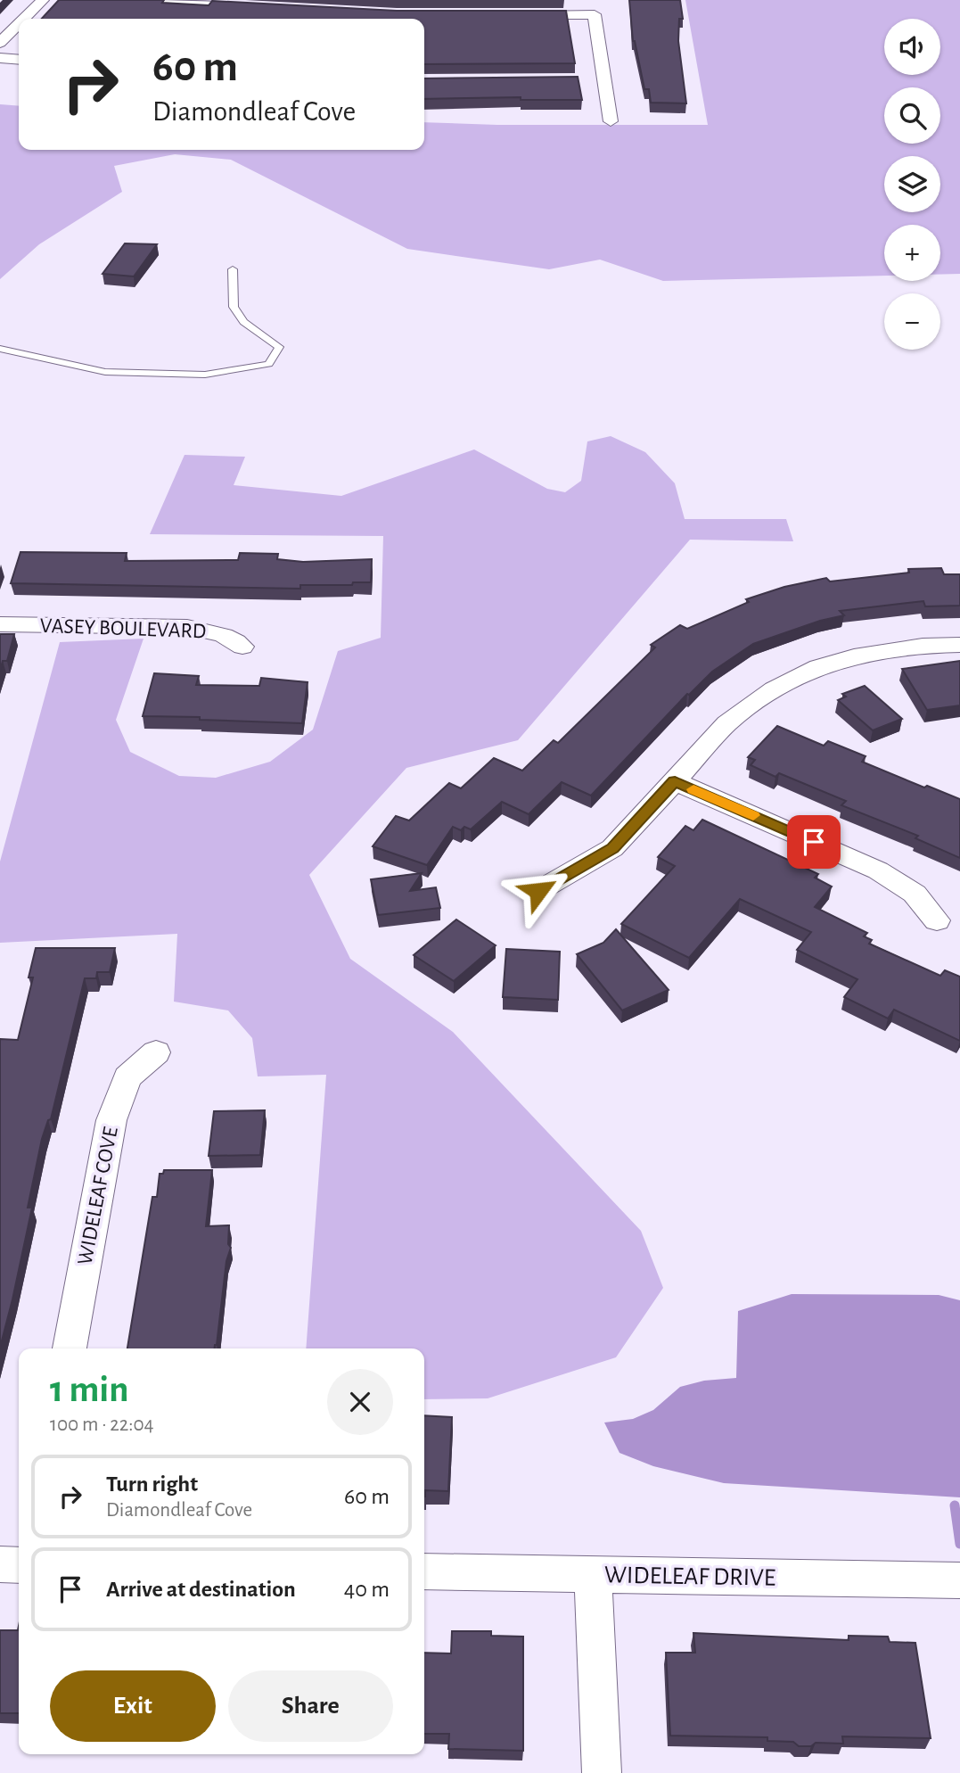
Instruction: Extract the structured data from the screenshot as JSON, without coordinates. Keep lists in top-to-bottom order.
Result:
{
  "streets": {
    "street": ["VASEY BOULEVARD", "WIDELEAF COVE", "WIDELEAF DRIVE"]
  },
  "page": {
    "map_buttons": ["+", "−"],
    "turn": ["60 m", "Diamondleaf Cove"],
    "heading": ["1 min", "100 m · 22:04"],
    "list": [
      {
        "name": "Turn right",
        "note": "Diamondleaf Cove",
        "value": "60 m"
      },
      {
        "name": "Arrive at destination",
        "value": "40 m"
      }
    ],
    "buttons": ["Exit", "Share"]
  }
}
